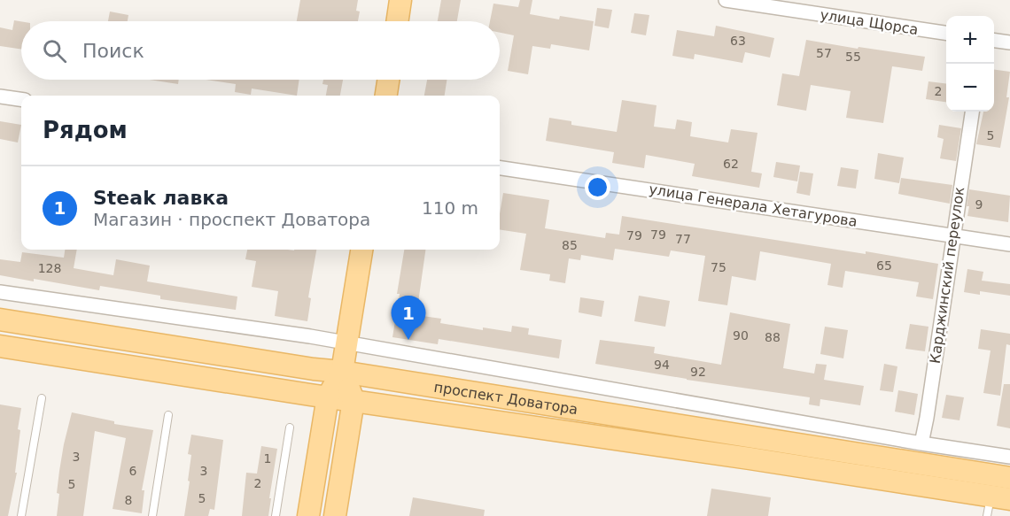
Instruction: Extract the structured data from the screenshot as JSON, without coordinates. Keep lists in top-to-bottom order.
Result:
{
  "streets": {
    "main road": ["проспект Доватора"],
    "street": ["улица Щорса", "улица Генерала Хетагурова", "Карджинский переулок"]
  },
  "crossings": [
    ["улица Генерала Хетагурова", "Карджинский переулок"],
    ["Карджинский переулок", "проспект Доватора"]
  ],
  "house_numbers": [
    "63",
    "57",
    "55",
    "2",
    "5",
    "62",
    "9",
    "79",
    "79",
    "77",
    "85",
    "65",
    "75",
    "128",
    "90",
    "88",
    "94",
    "92",
    "3",
    "1",
    "6",
    "3",
    "2",
    "5",
    "5",
    "8"
  ],
  "page": {
    "map_buttons": ["+", "−"],
    "search": "Поиск",
    "heading": "Рядом",
    "list": [
      {
        "mark": "1",
        "name": "Steak лавка",
        "note": "Магазин · проспект Доватора",
        "value": "110 m"
      }
    ],
    "pins": "1"
  }
}
